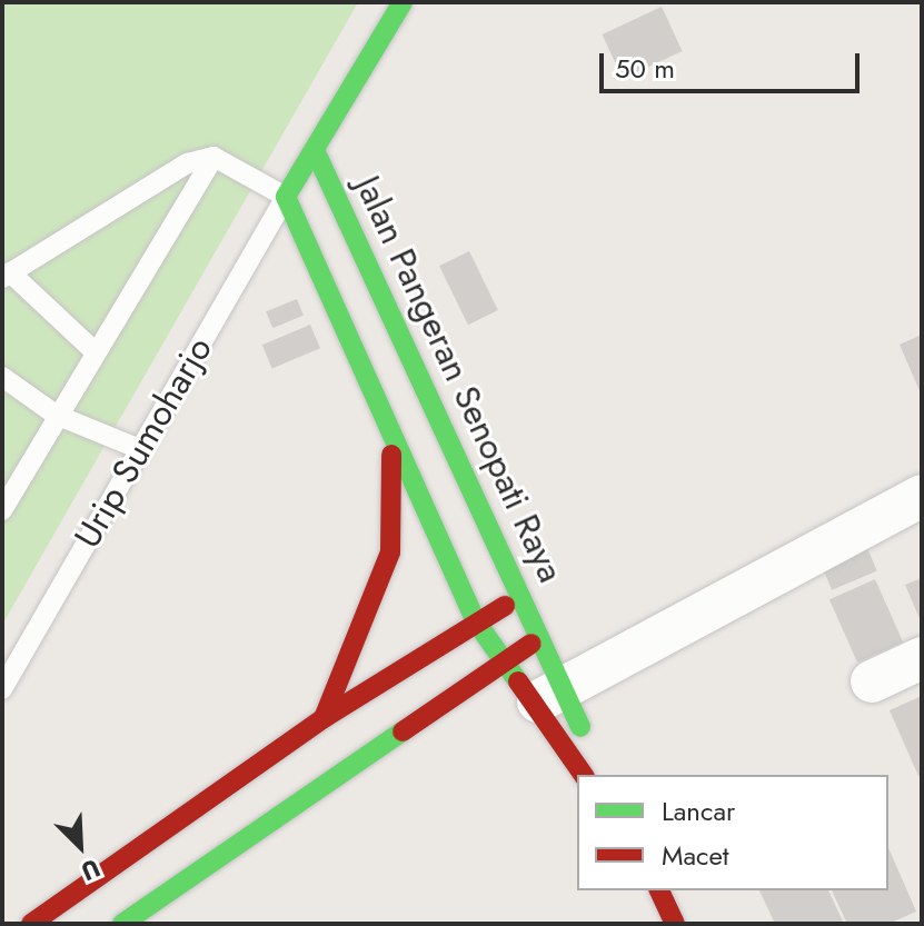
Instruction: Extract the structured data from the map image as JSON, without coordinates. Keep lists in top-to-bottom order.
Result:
{
  "streets": {
    "main road": ["Jalan Pangeran Senopati Raya"],
    "lane": ["Urip Sumoharjo"]
  },
  "legend": ["Lancar", "Macet"],
  "scale_bar": "50 m",
  "north": "bottom right"
}
